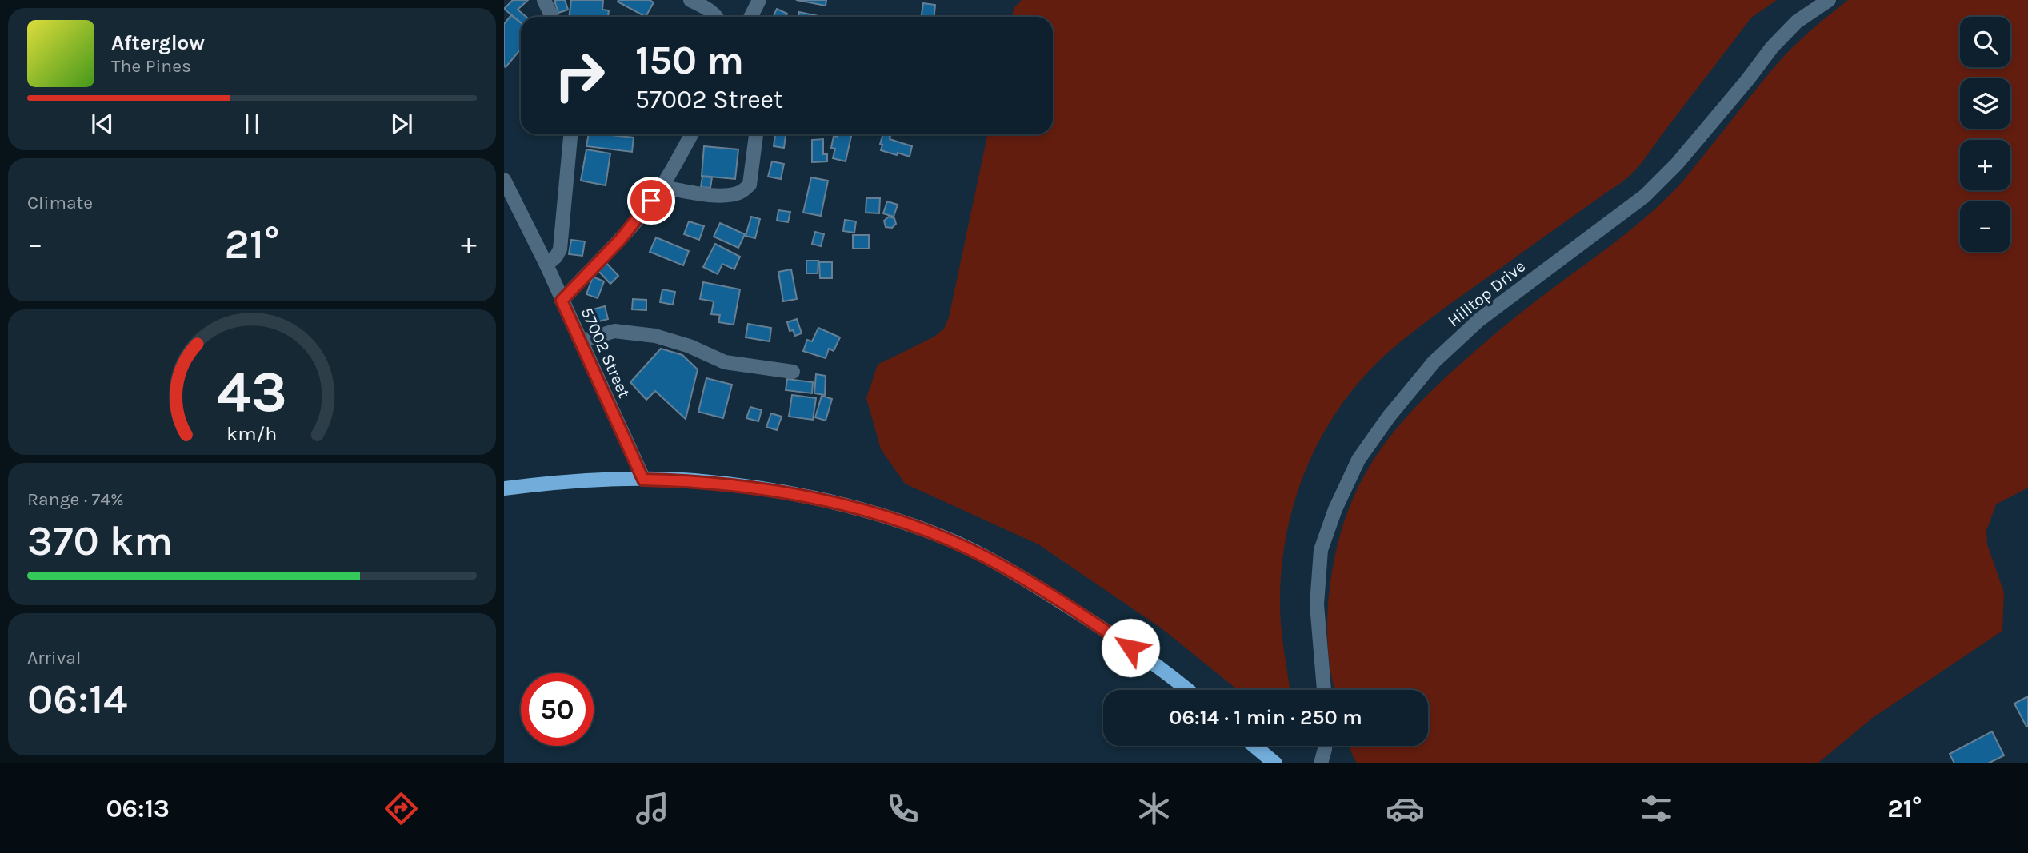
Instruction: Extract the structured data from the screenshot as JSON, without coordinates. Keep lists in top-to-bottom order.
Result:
{
  "streets": {
    "street": ["Hilltop Drive", "57002 Street"]
  },
  "page": {
    "map_buttons": ["+", "−"],
    "turn": ["150 m", "57002 Street"],
    "song": ["Afterglow", "The Pines"],
    "tile": [
      "Climate",
      ["Range · 74%", "370 km"],
      ["Arrival", "06:14"]
    ],
    "heat": ["−", "21°", "+"],
    "limit": "50",
    "trip": "06:14 · 1 min · 250 m",
    "tabs": ["06:13", "21°"],
    "gauge": ["43", "km/h"]
  }
}
